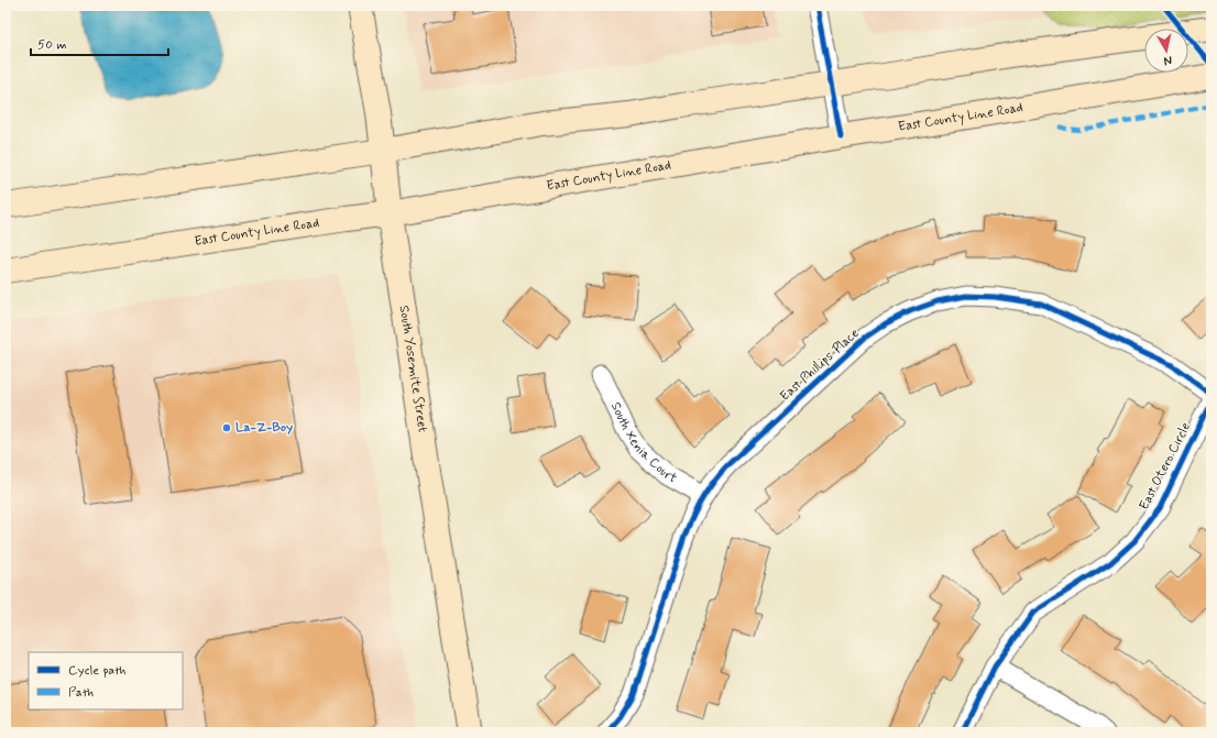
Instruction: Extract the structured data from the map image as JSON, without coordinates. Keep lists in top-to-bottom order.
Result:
{
  "streets": {
    "main road": ["East County Line Road", "South Yosemite Street"],
    "street": ["East Phillips Place", "South Xenia Court", "East Otero Circle"]
  },
  "crossings": [
    ["East County Line Road", "South Yosemite Street"],
    ["East Phillips Place", "South Xenia Court"]
  ],
  "places": ["La-Z-Boy"],
  "legend": ["Cycle path", "Path"],
  "scale_bar": "50 m",
  "north": "bottom"
}
